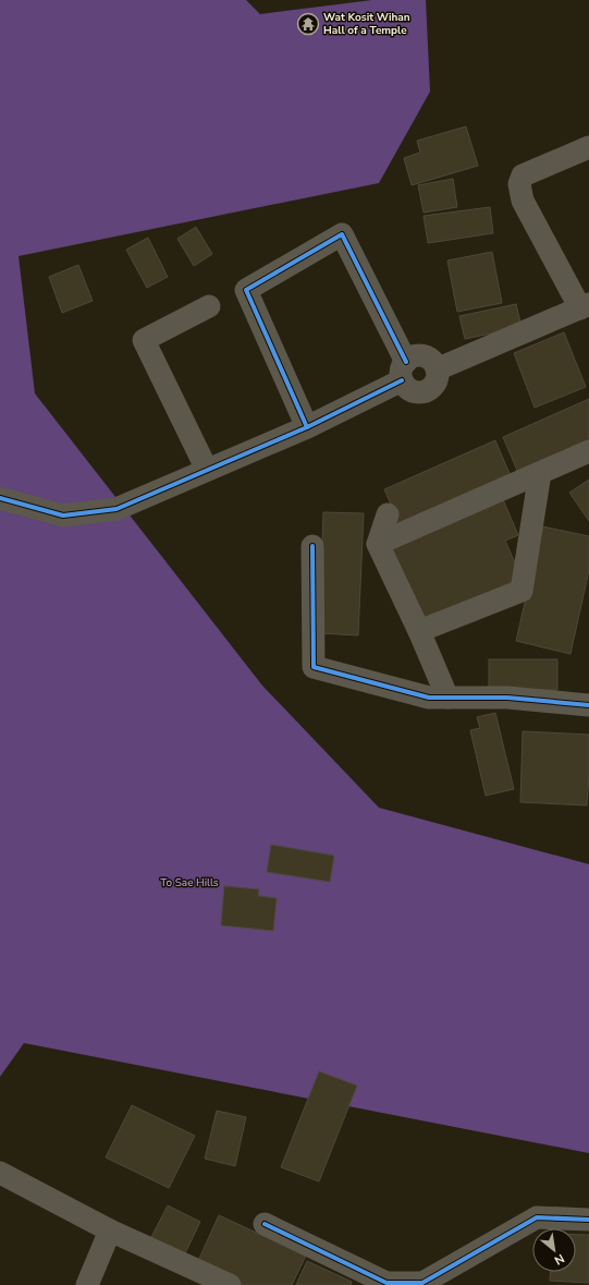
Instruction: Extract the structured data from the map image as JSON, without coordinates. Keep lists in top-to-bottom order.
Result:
{
  "parks": ["To Sae Hills"],
  "places": {
    "temple": ["Wat Kosit Wihan Hall of a Temple"]
  },
  "north": "bottom right"
}
